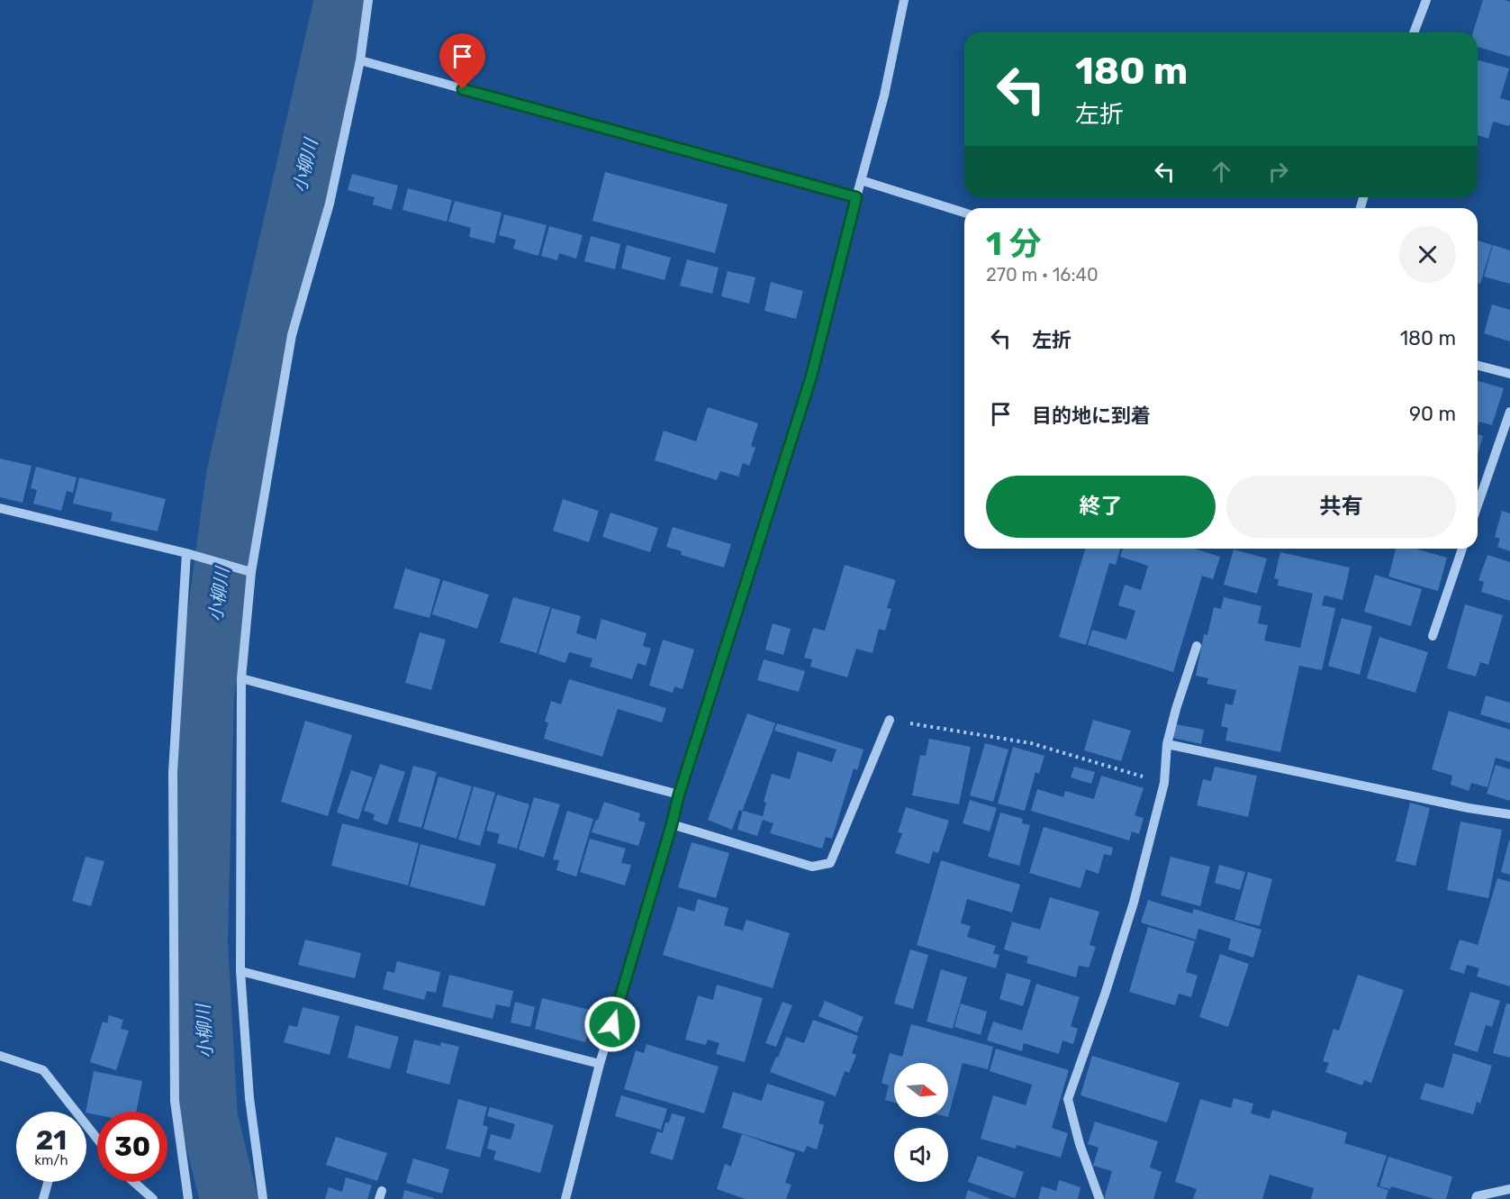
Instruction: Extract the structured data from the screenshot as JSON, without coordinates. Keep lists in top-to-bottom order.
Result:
{
  "water": ["小柳川"],
  "north": "right",
  "page": {
    "turn": ["180 m", "左折"],
    "heading": ["1 分", "270 m · 16:40"],
    "list": [
      {
        "name": "左折",
        "value": "180 m"
      },
      {
        "name": "目的地に到着",
        "value": "90 m"
      }
    ],
    "buttons": ["終了", "共有"],
    "speed": "21 km/h",
    "limit": "30"
  }
}
